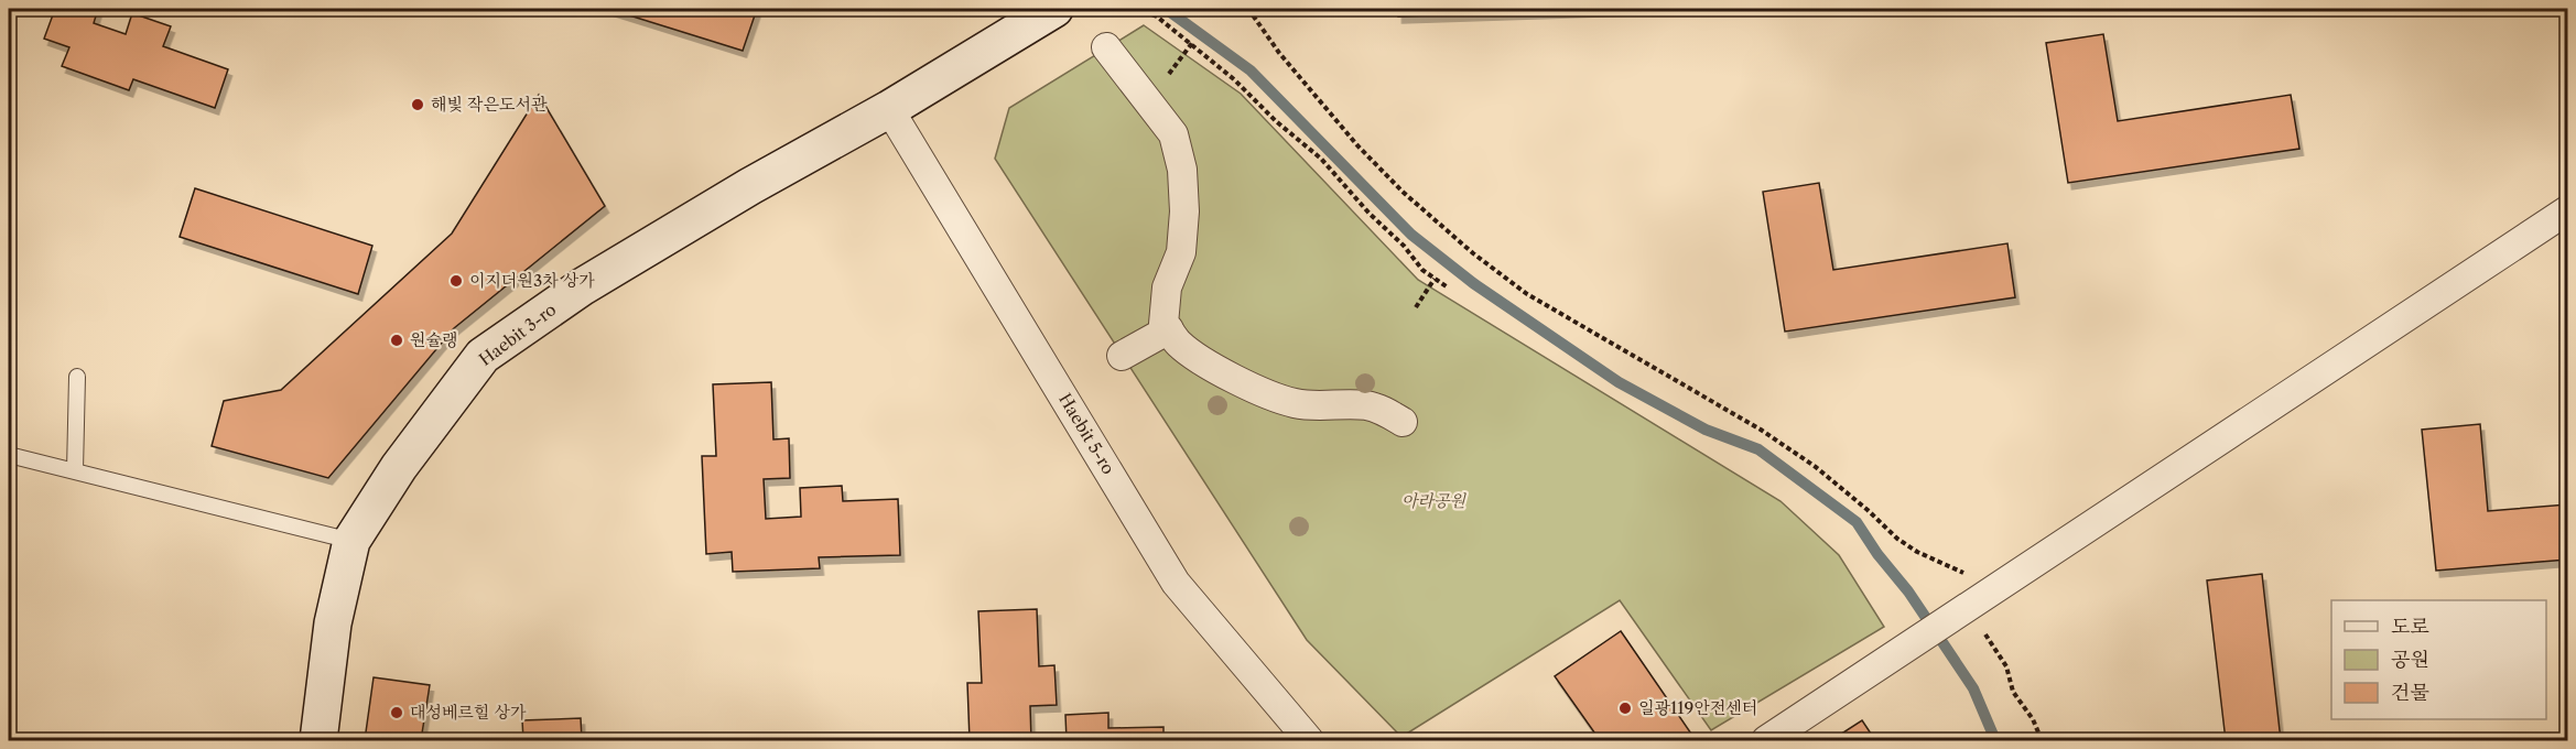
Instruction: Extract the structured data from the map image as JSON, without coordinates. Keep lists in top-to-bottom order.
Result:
{
  "streets": {
    "street": ["Haebit 3-ro", "Haebit 5-ro"]
  },
  "crossings": [
    ["Haebit 3-ro", "Haebit 5-ro"]
  ],
  "parks": ["아라공원"],
  "places": [
    "해빛 작은도서관",
    "이지더원3차 상가",
    "원슐랭",
    "일광119안전센터",
    "대성베르힐 상가"
  ],
  "legend": ["도로", "공원", "건물"]
}
